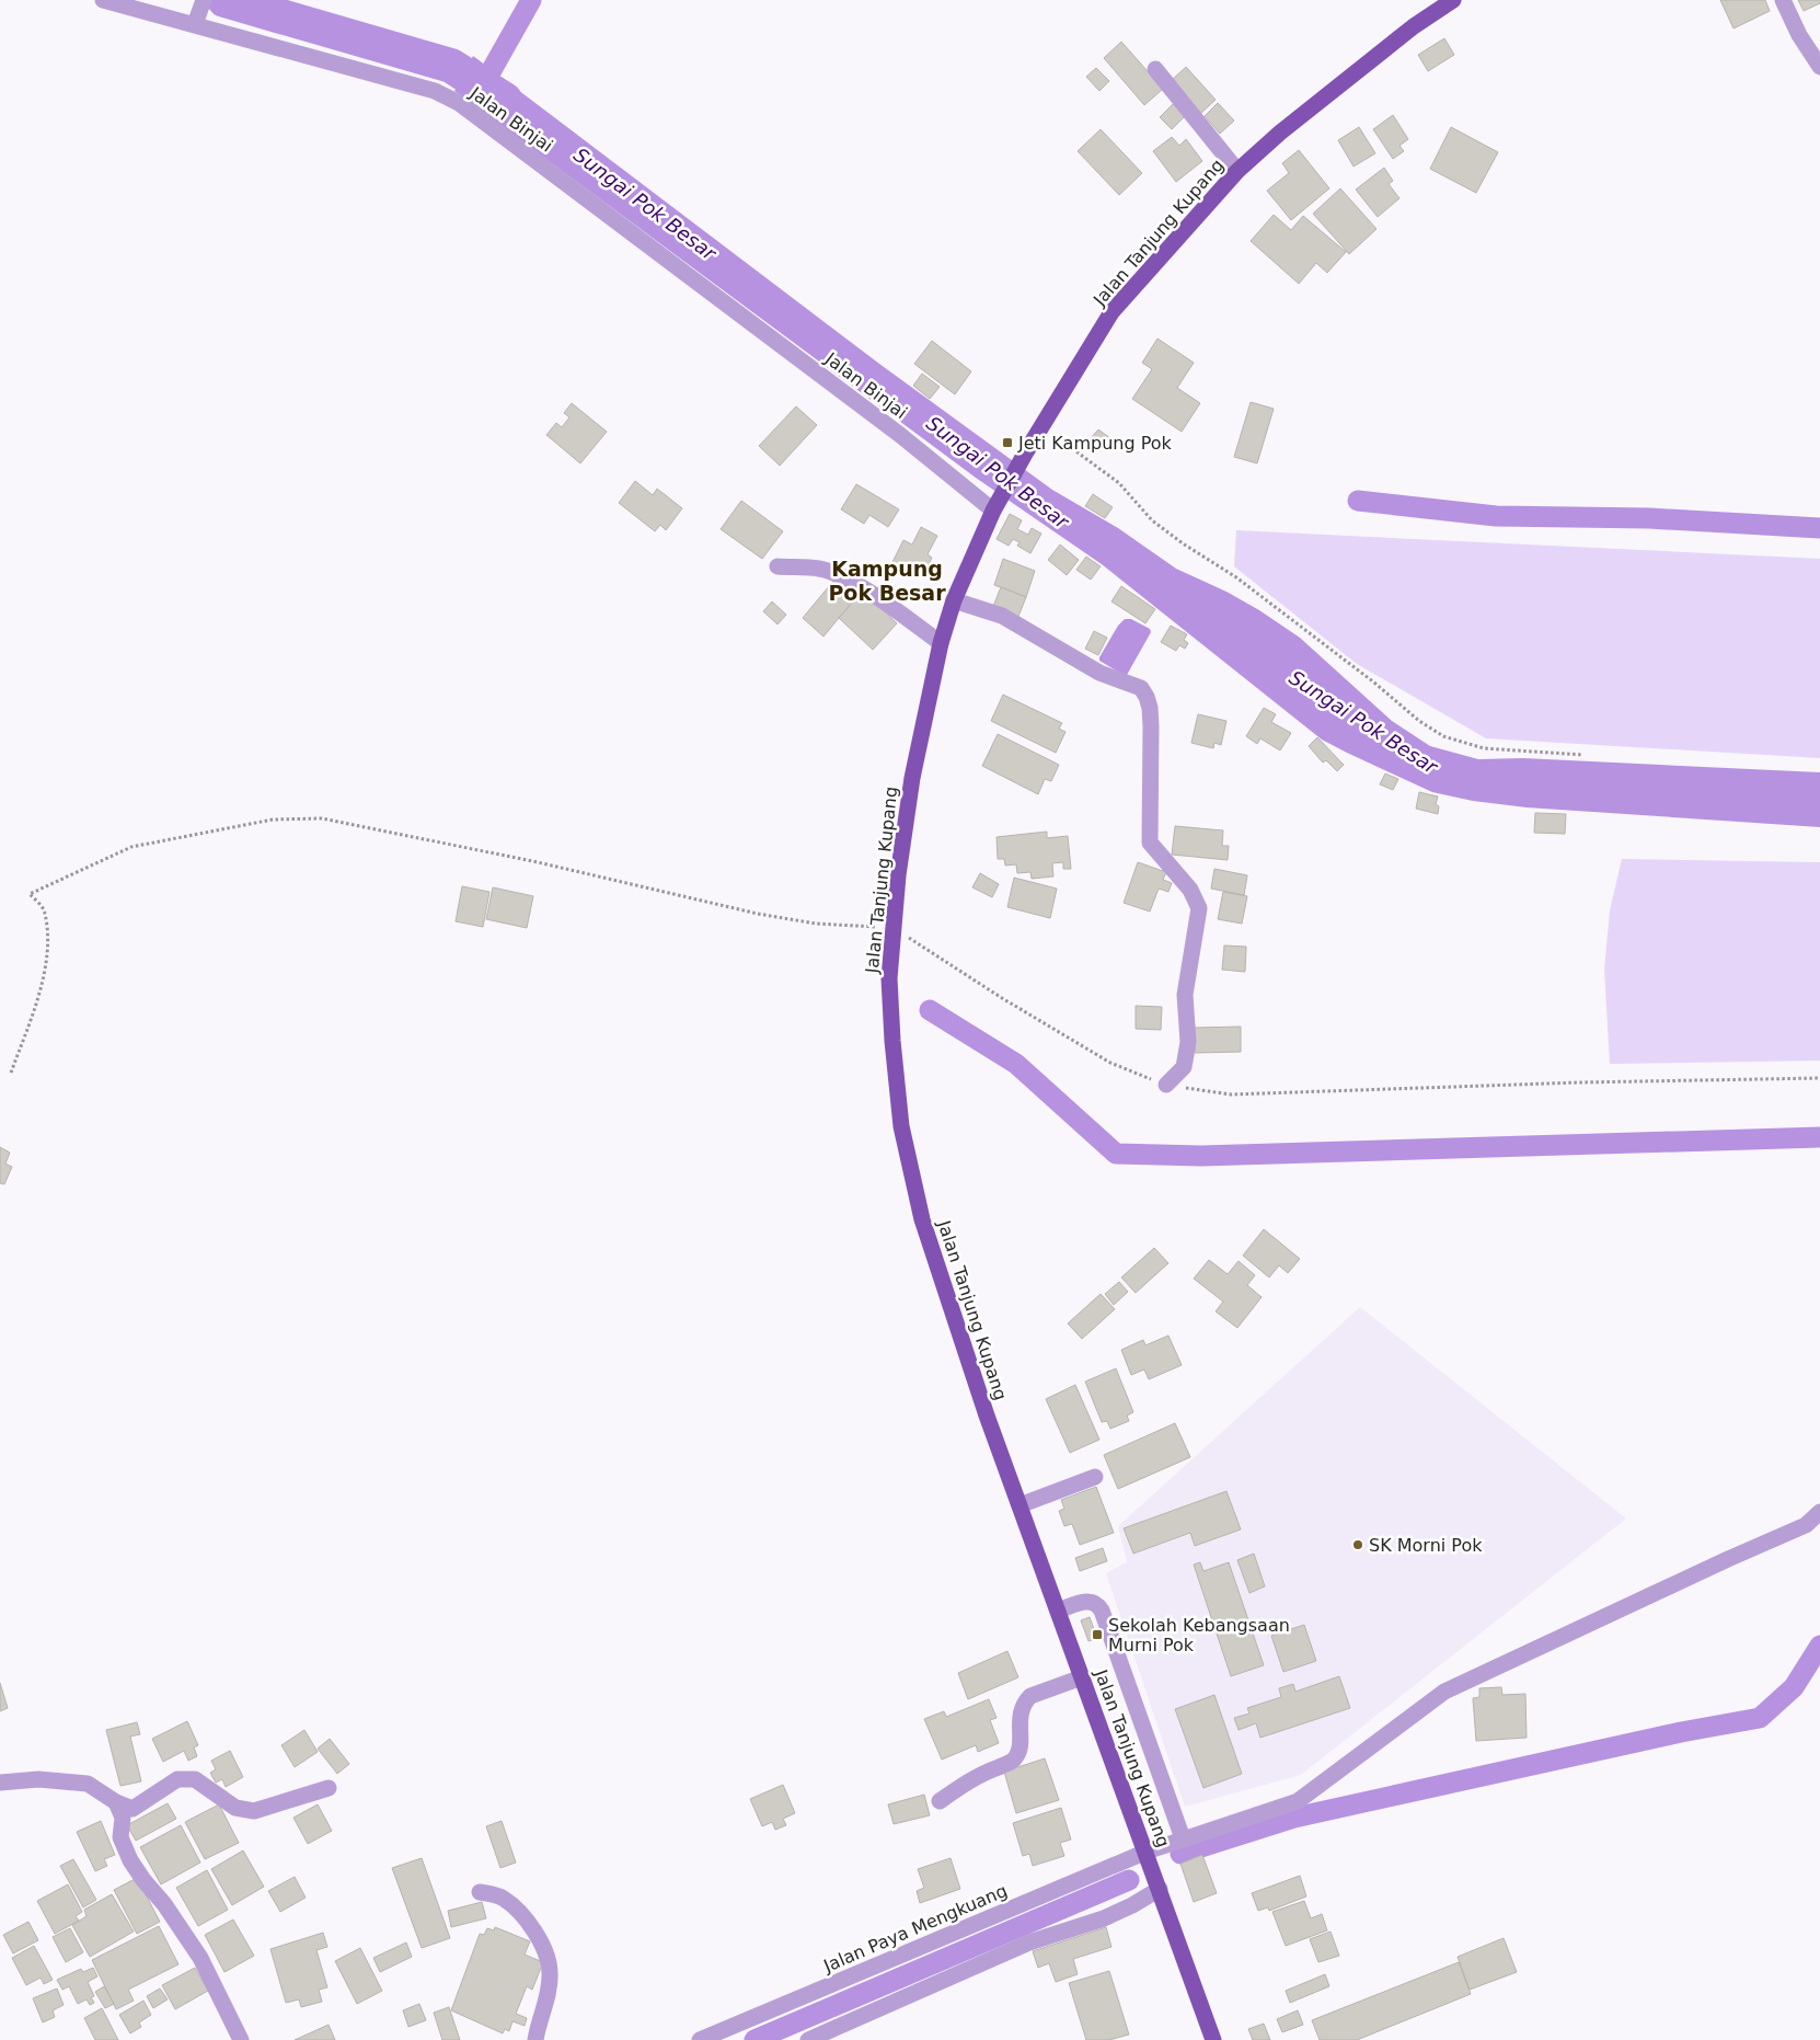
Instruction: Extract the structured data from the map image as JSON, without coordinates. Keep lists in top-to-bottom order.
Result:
{
  "streets": {
    "main road": ["Jalan Tanjung Kupang"],
    "street": ["Jalan Binjai", "Jalan Paya Mengkuang"]
  },
  "crossings": [
    ["Jalan Binjai", "Jalan Tanjung Kupang"],
    ["Jalan Tanjung Kupang", "Jalan Paya Mengkuang"]
  ],
  "districts": ["Kampung Pok Besar"],
  "water": ["Sungai Pok Besar"],
  "places": {
    "transit": ["Jeti Kampung Pok", "Sekolah Kebangsaan Murni Pok"],
    "other": ["SK Morni Pok"]
  }
}
